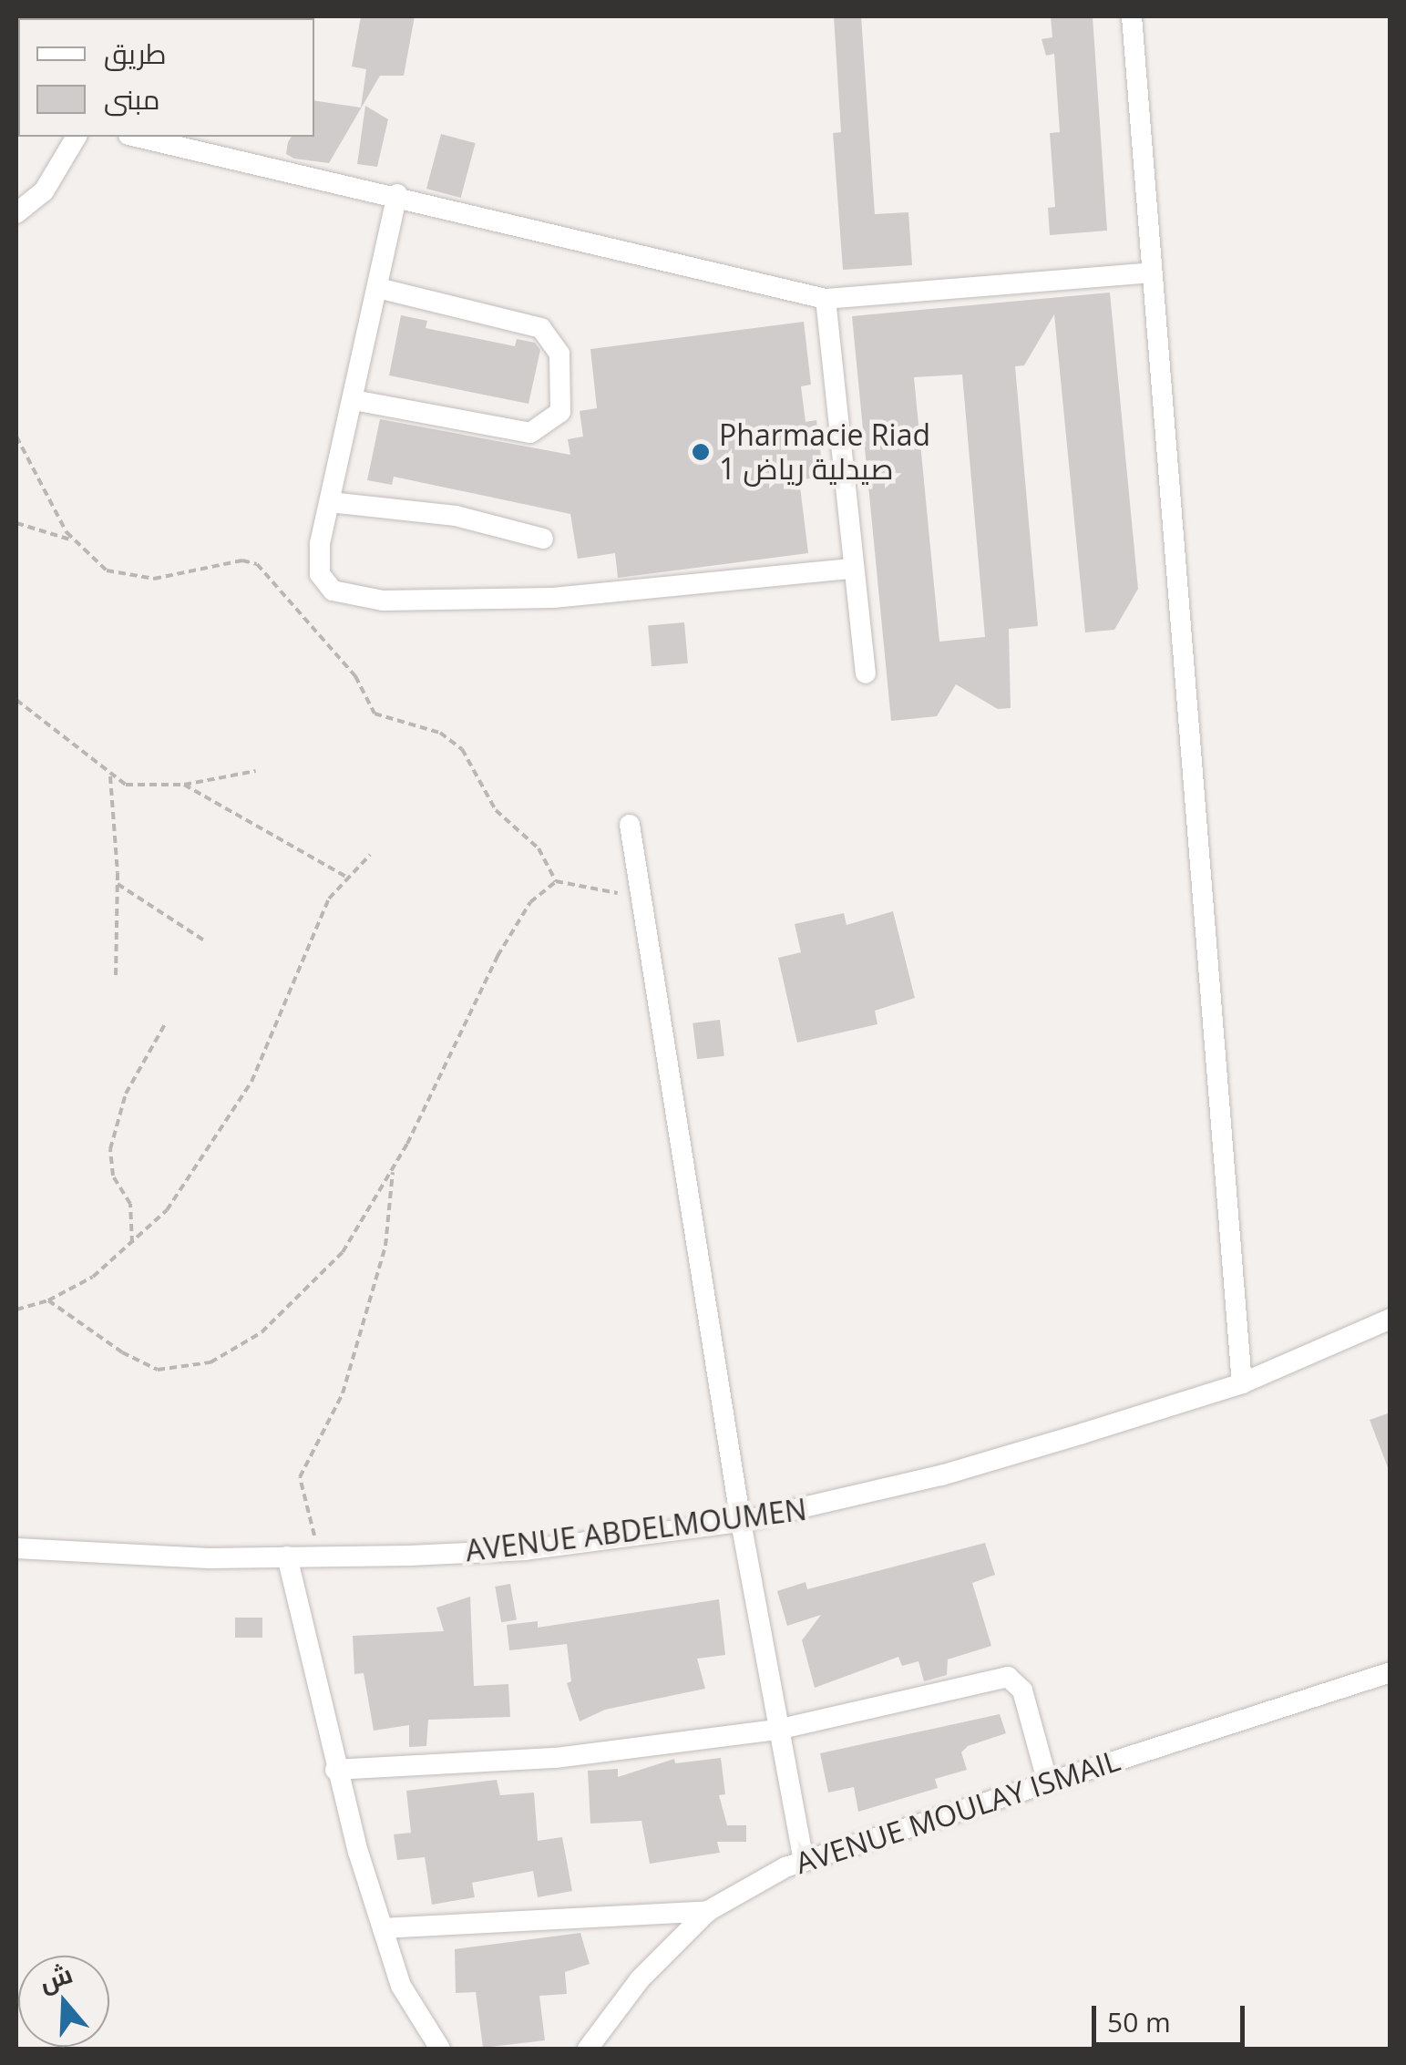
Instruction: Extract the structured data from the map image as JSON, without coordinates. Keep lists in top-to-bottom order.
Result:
{
  "streets": {
    "street": ["AVENUE ABDELMOUMEN", "AVENUE MOULAY ISMAIL"]
  },
  "places": ["Pharmacie Riad 1 صيدلية رياض"],
  "legend": ["طريق", "مبنى"],
  "scale_bar": "50 m",
  "north": "top"
}
